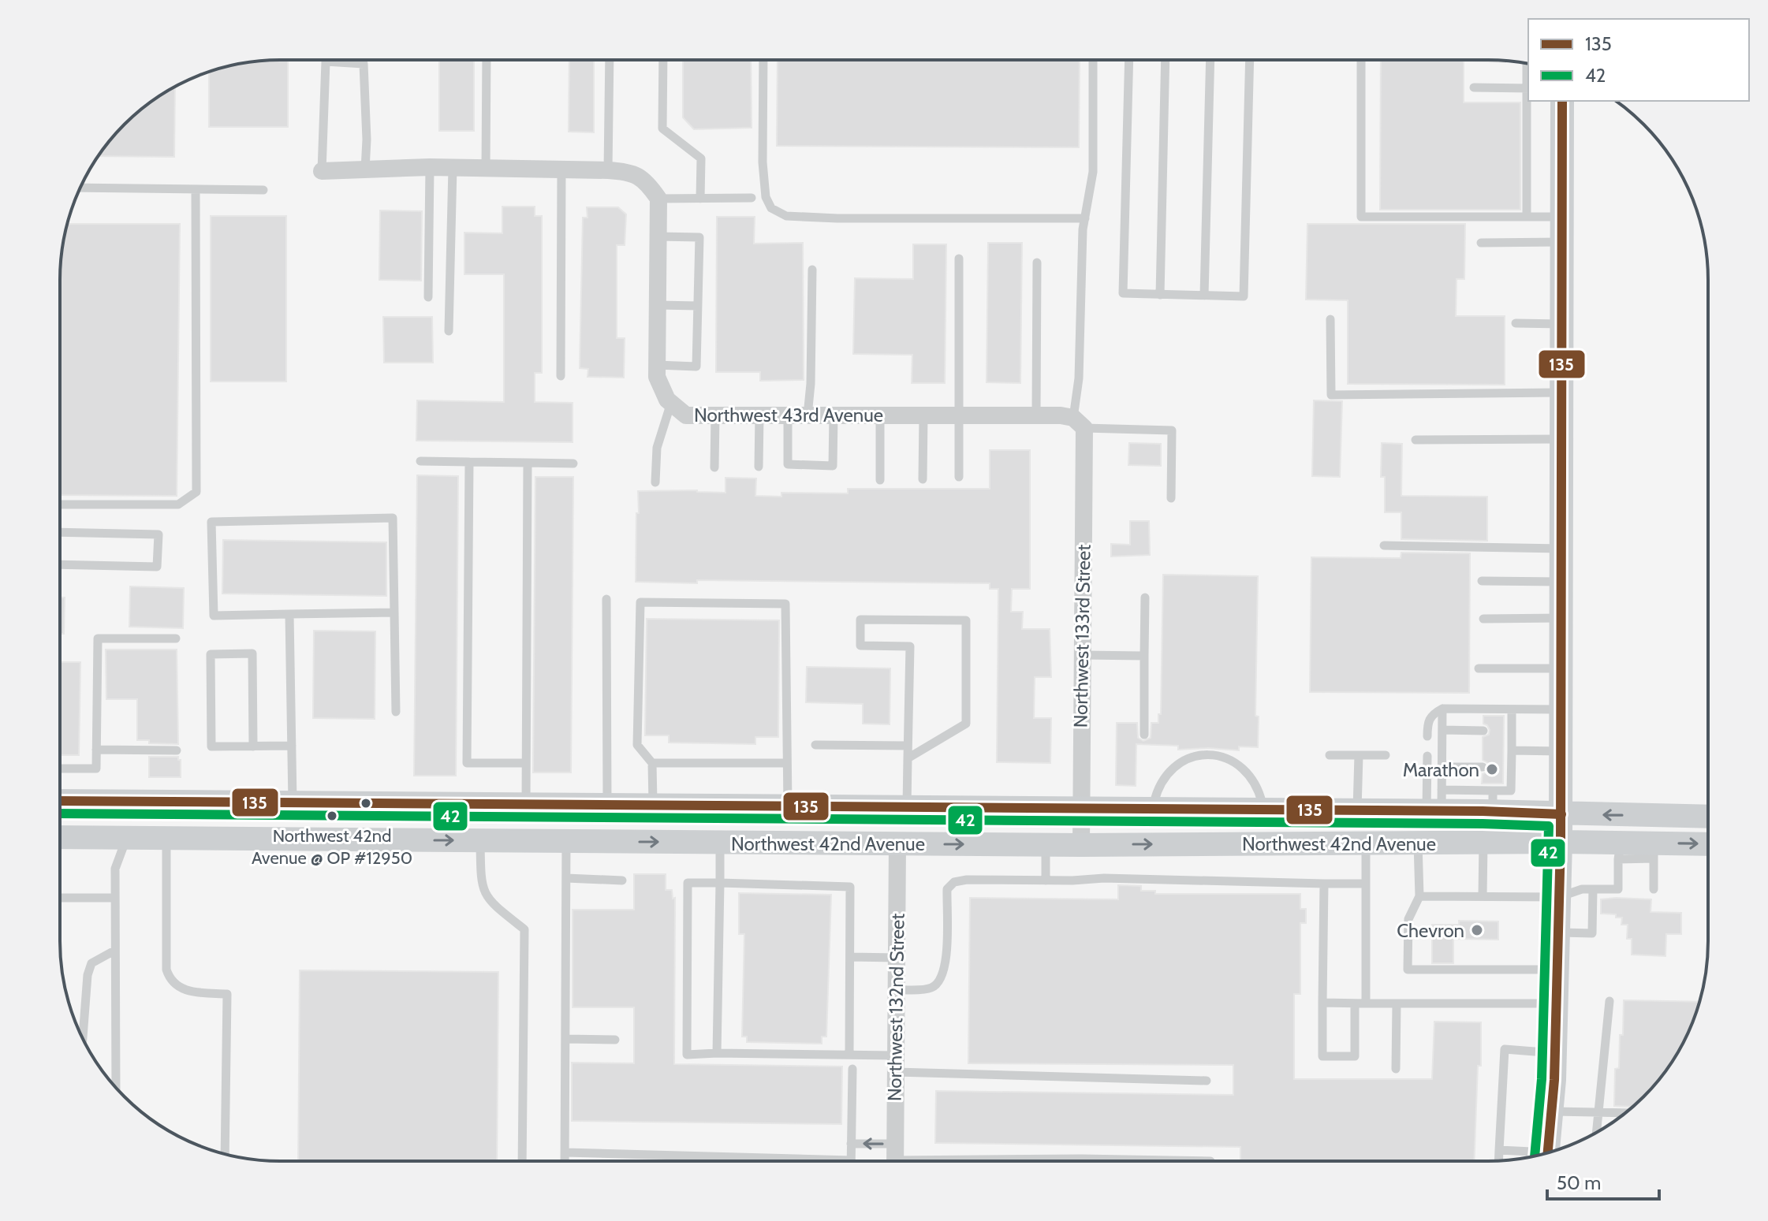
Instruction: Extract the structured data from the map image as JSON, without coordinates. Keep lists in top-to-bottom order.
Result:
{
  "streets": {
    "main road": ["Northwest 42nd Avenue"],
    "street": ["Northwest 43rd Avenue", "Northwest 133rd Street", "Northwest 132nd Street"]
  },
  "crossings": [
    ["Northwest 43rd Avenue", "Northwest 133rd Street"],
    ["Northwest 133rd Street", "Northwest 42nd Avenue"],
    ["Northwest 42nd Avenue", "Northwest 132nd Street"]
  ],
  "places": ["Marathon", "Northwest 42nd Avenue @ OP #12950", "Chevron"],
  "lines": ["transit line 135", "transit line 42"],
  "legend": ["135", "42"],
  "scale_bar": "50 m"
}
